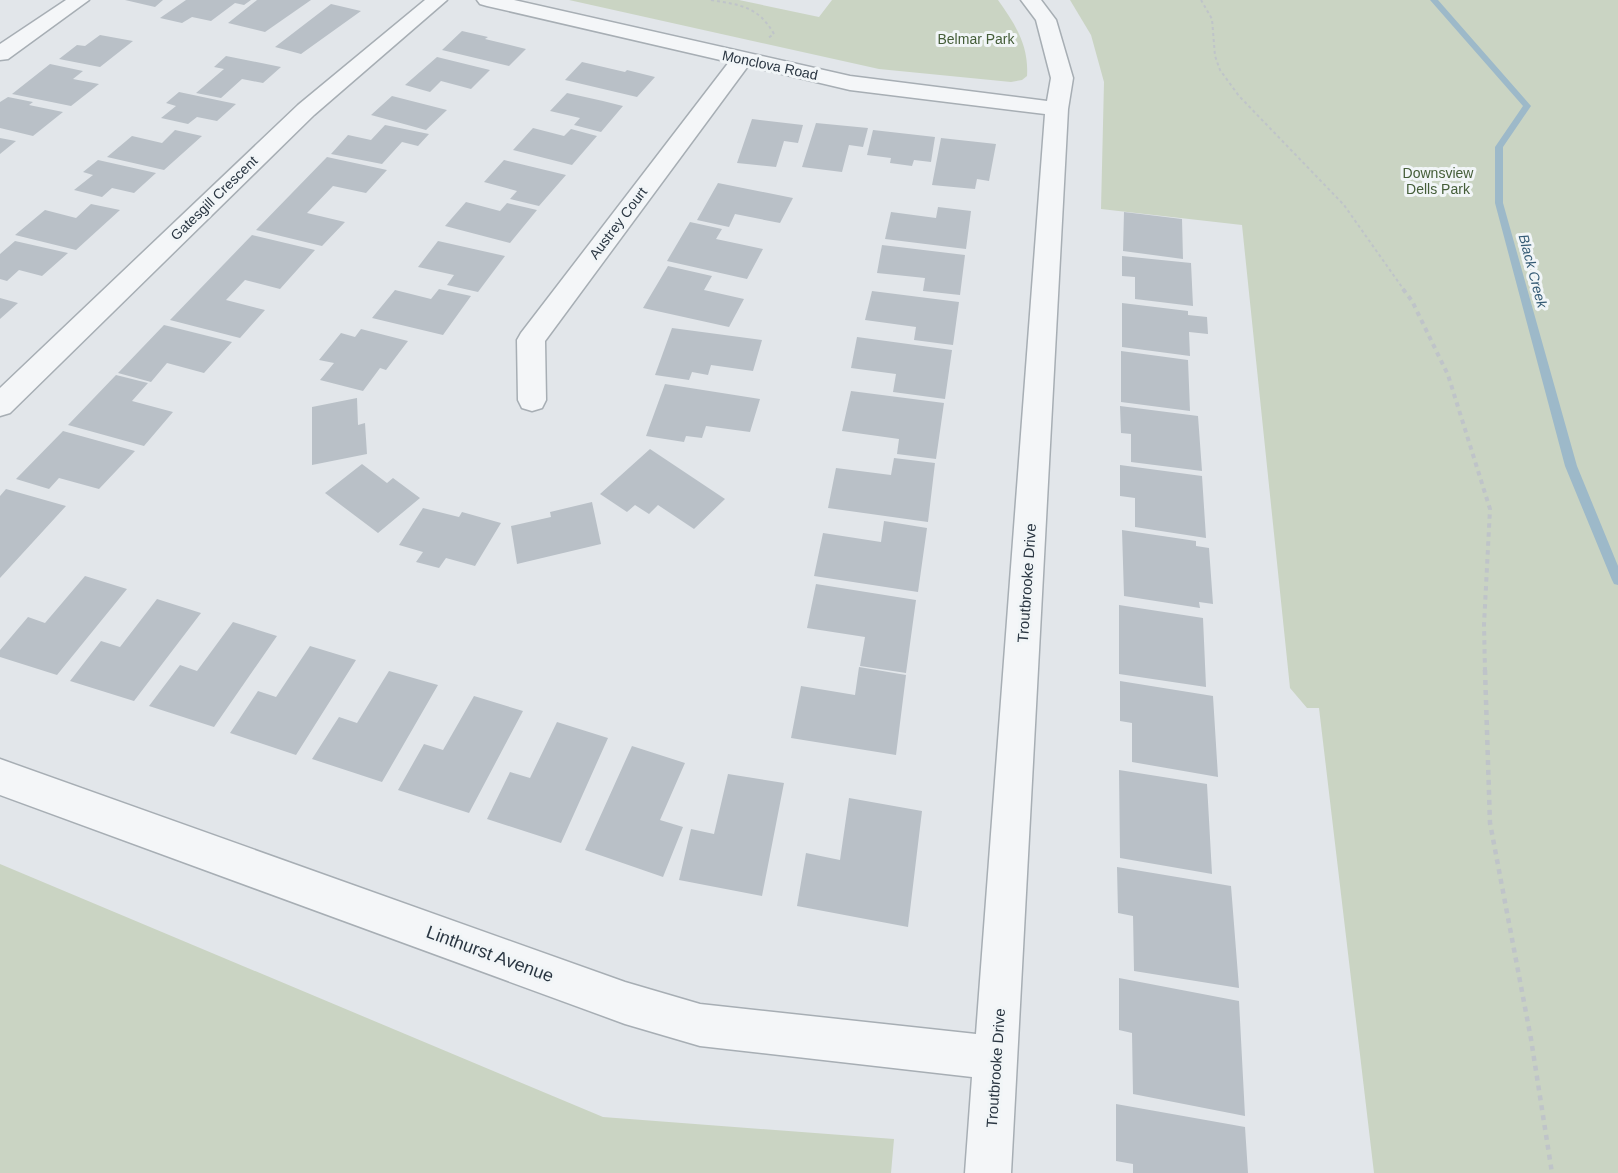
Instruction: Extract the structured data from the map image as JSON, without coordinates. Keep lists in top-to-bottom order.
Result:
{
  "streets": {
    "street": [
      "Monclova Road",
      "Gatesgill Crescent",
      "Austrey Court",
      "Troutbrooke Drive",
      "Linthurst Avenue"
    ]
  },
  "crossings": [
    ["Monclova Road", "Austrey Court"],
    ["Monclova Road", "Troutbrooke Drive"],
    ["Troutbrooke Drive", "Linthurst Avenue"]
  ],
  "water": ["Black Creek"],
  "parks": ["Belmar Park", "Downsview Dells Park"]
}
